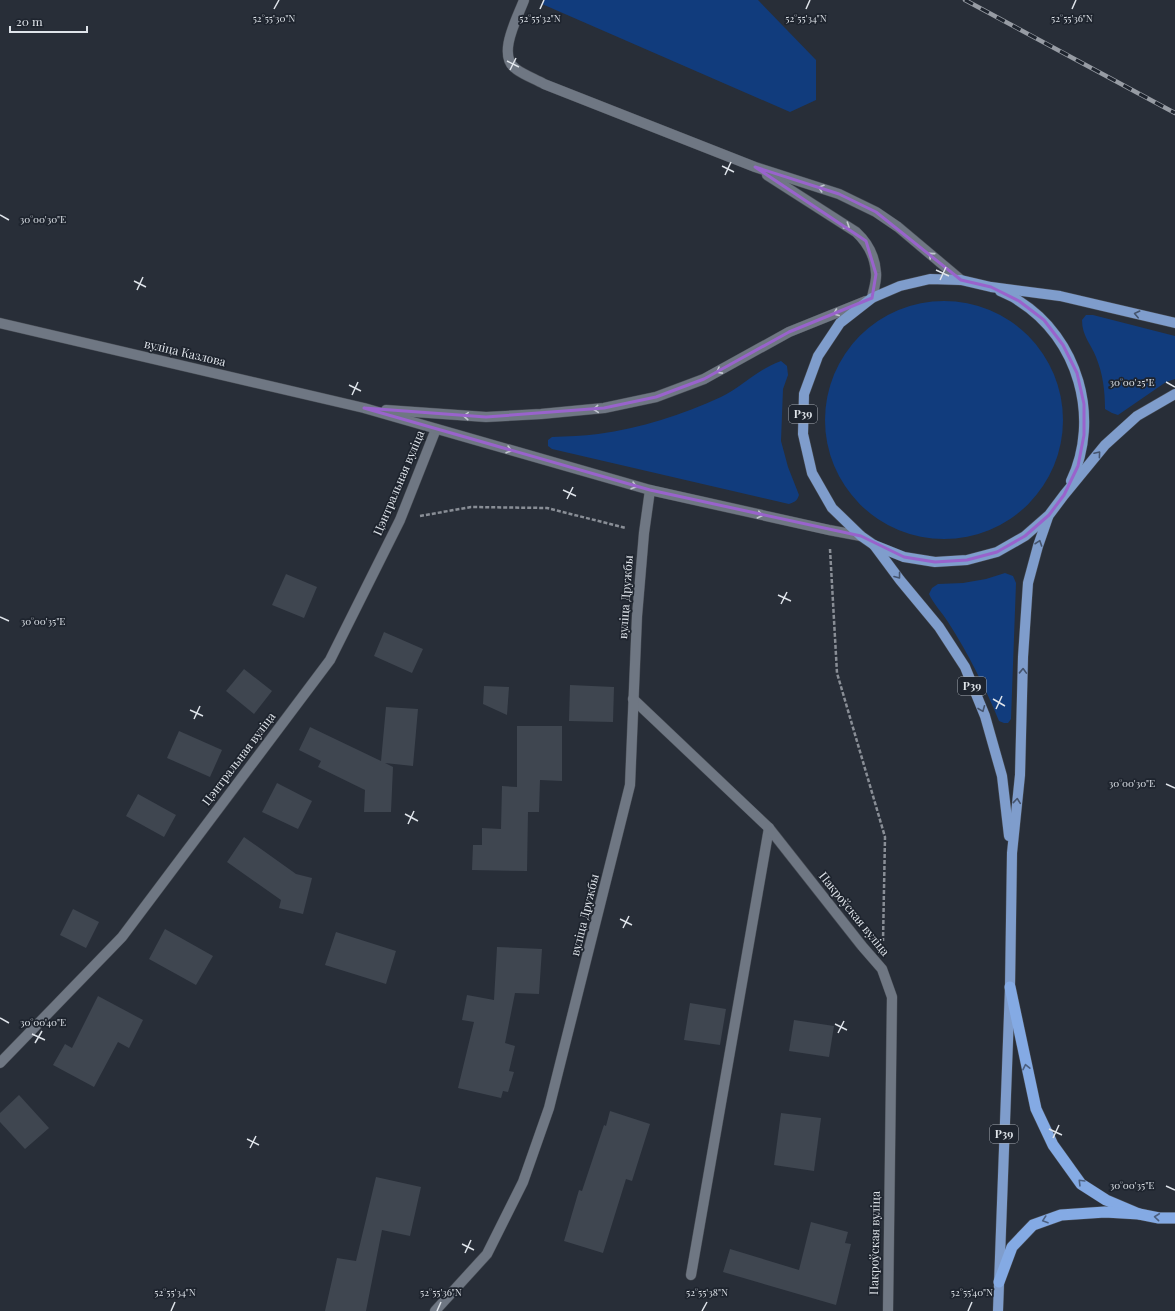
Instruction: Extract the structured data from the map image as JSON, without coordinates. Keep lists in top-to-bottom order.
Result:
{
  "streets": {
    "highway": ["Р39"],
    "street": [
      "вуліца Казлова",
      "Цэнтральная вуліца",
      "вуліца Дружбы",
      "Пакроўская вуліца"
    ]
  },
  "crossings": [
    ["вуліца Дружбы", "Пакроўская вуліца"]
  ],
  "scale_bar": "20 m",
  "coordinates": [
    "52°55'30\"N",
    "52°55'32\"N",
    "52°55'34\"N",
    "52°55'36\"N",
    "30°00'30\"E",
    "30°00'25\"E",
    "30°00'35\"E",
    "30°00'40\"E",
    "52°55'38\"N",
    "52°55'40\"N"
  ]
}
